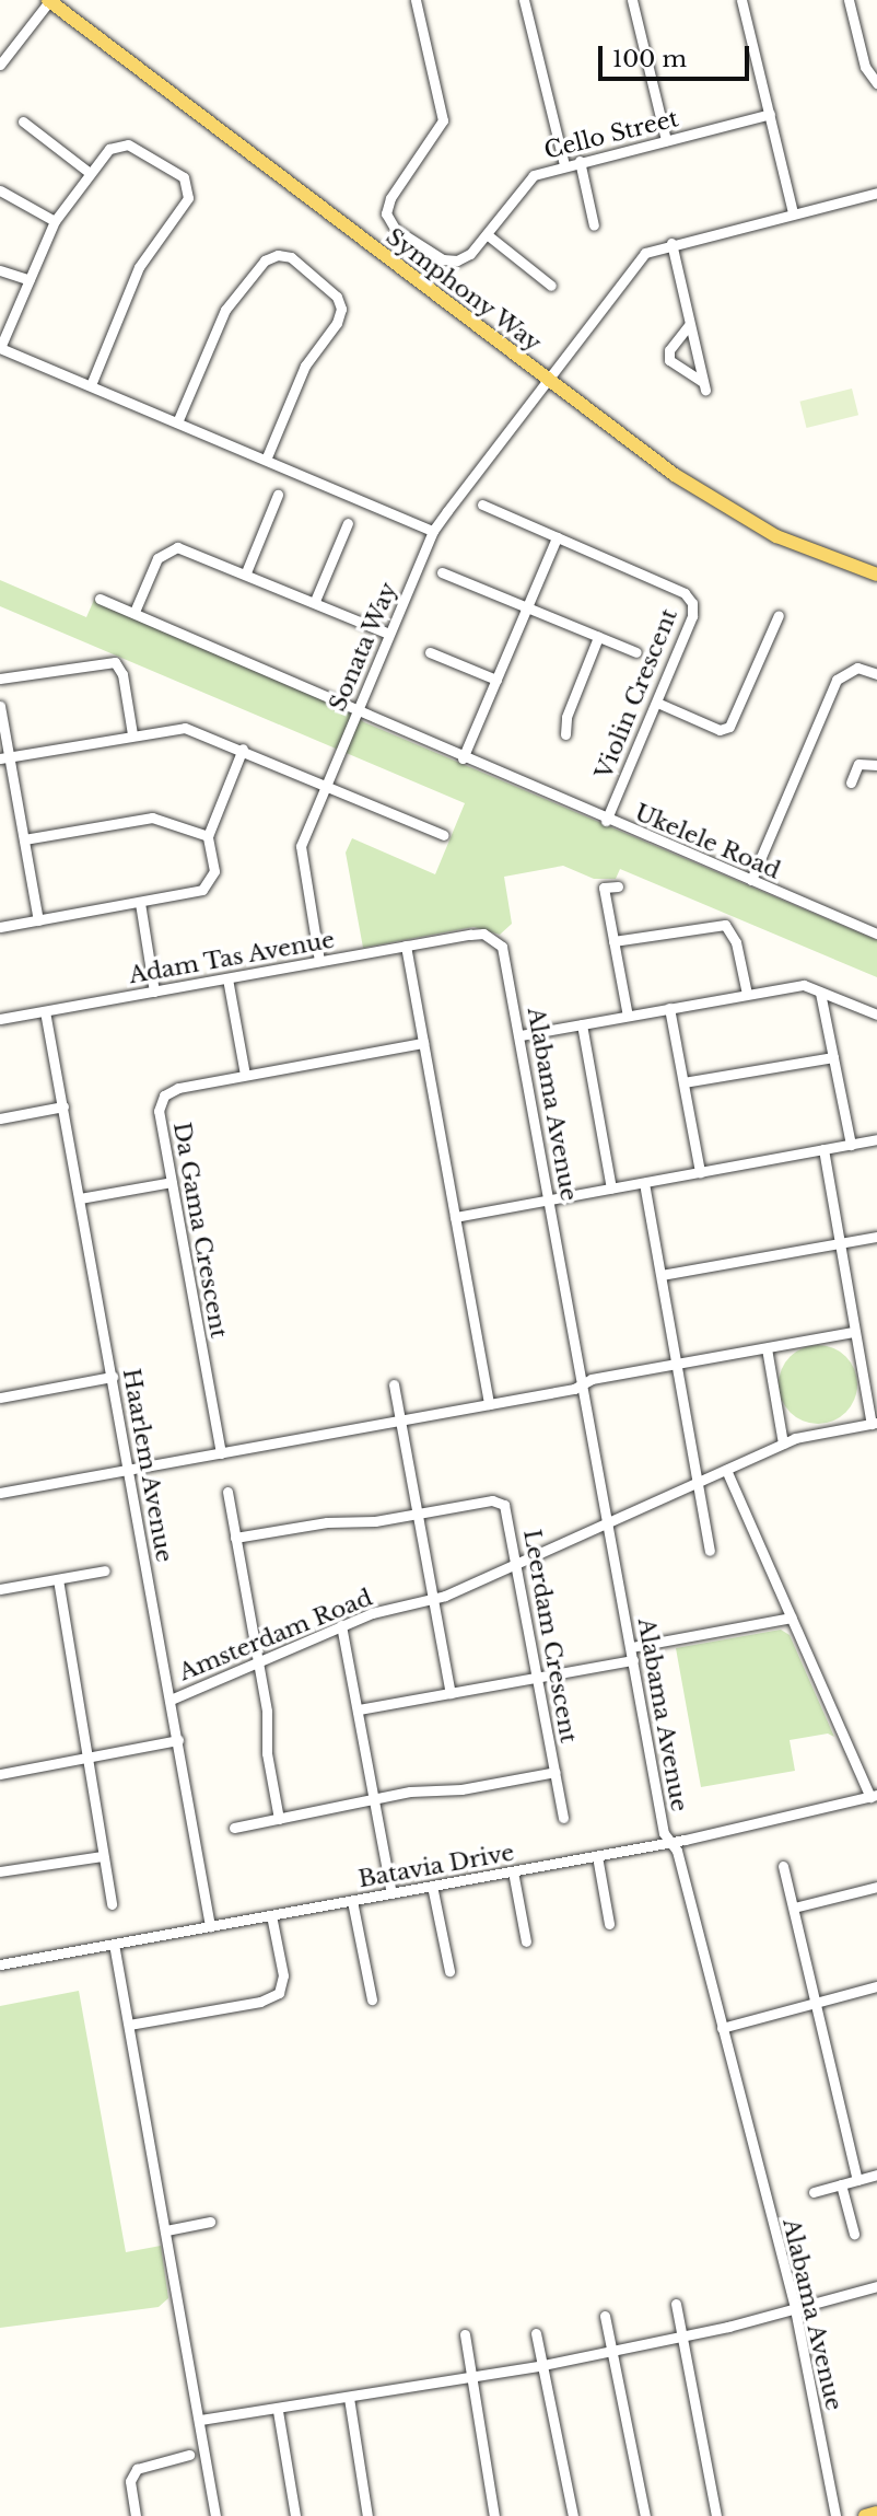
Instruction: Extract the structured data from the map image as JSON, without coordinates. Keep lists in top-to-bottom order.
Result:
{
  "streets": {
    "main road": ["Symphony Way"],
    "street": [
      "Cello Street",
      "Sonata Way",
      "Violin Crescent",
      "Ukelele Road",
      "Adam Tas Avenue",
      "Alabama Avenue",
      "Da Gama Crescent",
      "Haarlem Avenue",
      "Amsterdam Road",
      "Leerdam Crescent",
      "Batavia Drive"
    ]
  },
  "crossings": [
    ["Symphony Way", "Sonata Way"],
    ["Sonata Way", "Ukelele Road"],
    ["Sonata Way", "Adam Tas Avenue"],
    ["Violin Crescent", "Ukelele Road"],
    ["Adam Tas Avenue", "Alabama Avenue"],
    ["Adam Tas Avenue", "Haarlem Avenue"],
    ["Alabama Avenue", "Amsterdam Road"],
    ["Alabama Avenue", "Batavia Drive"],
    ["Haarlem Avenue", "Amsterdam Road"],
    ["Haarlem Avenue", "Batavia Drive"],
    ["Amsterdam Road", "Leerdam Crescent"]
  ],
  "scale_bar": "100 m"
}
